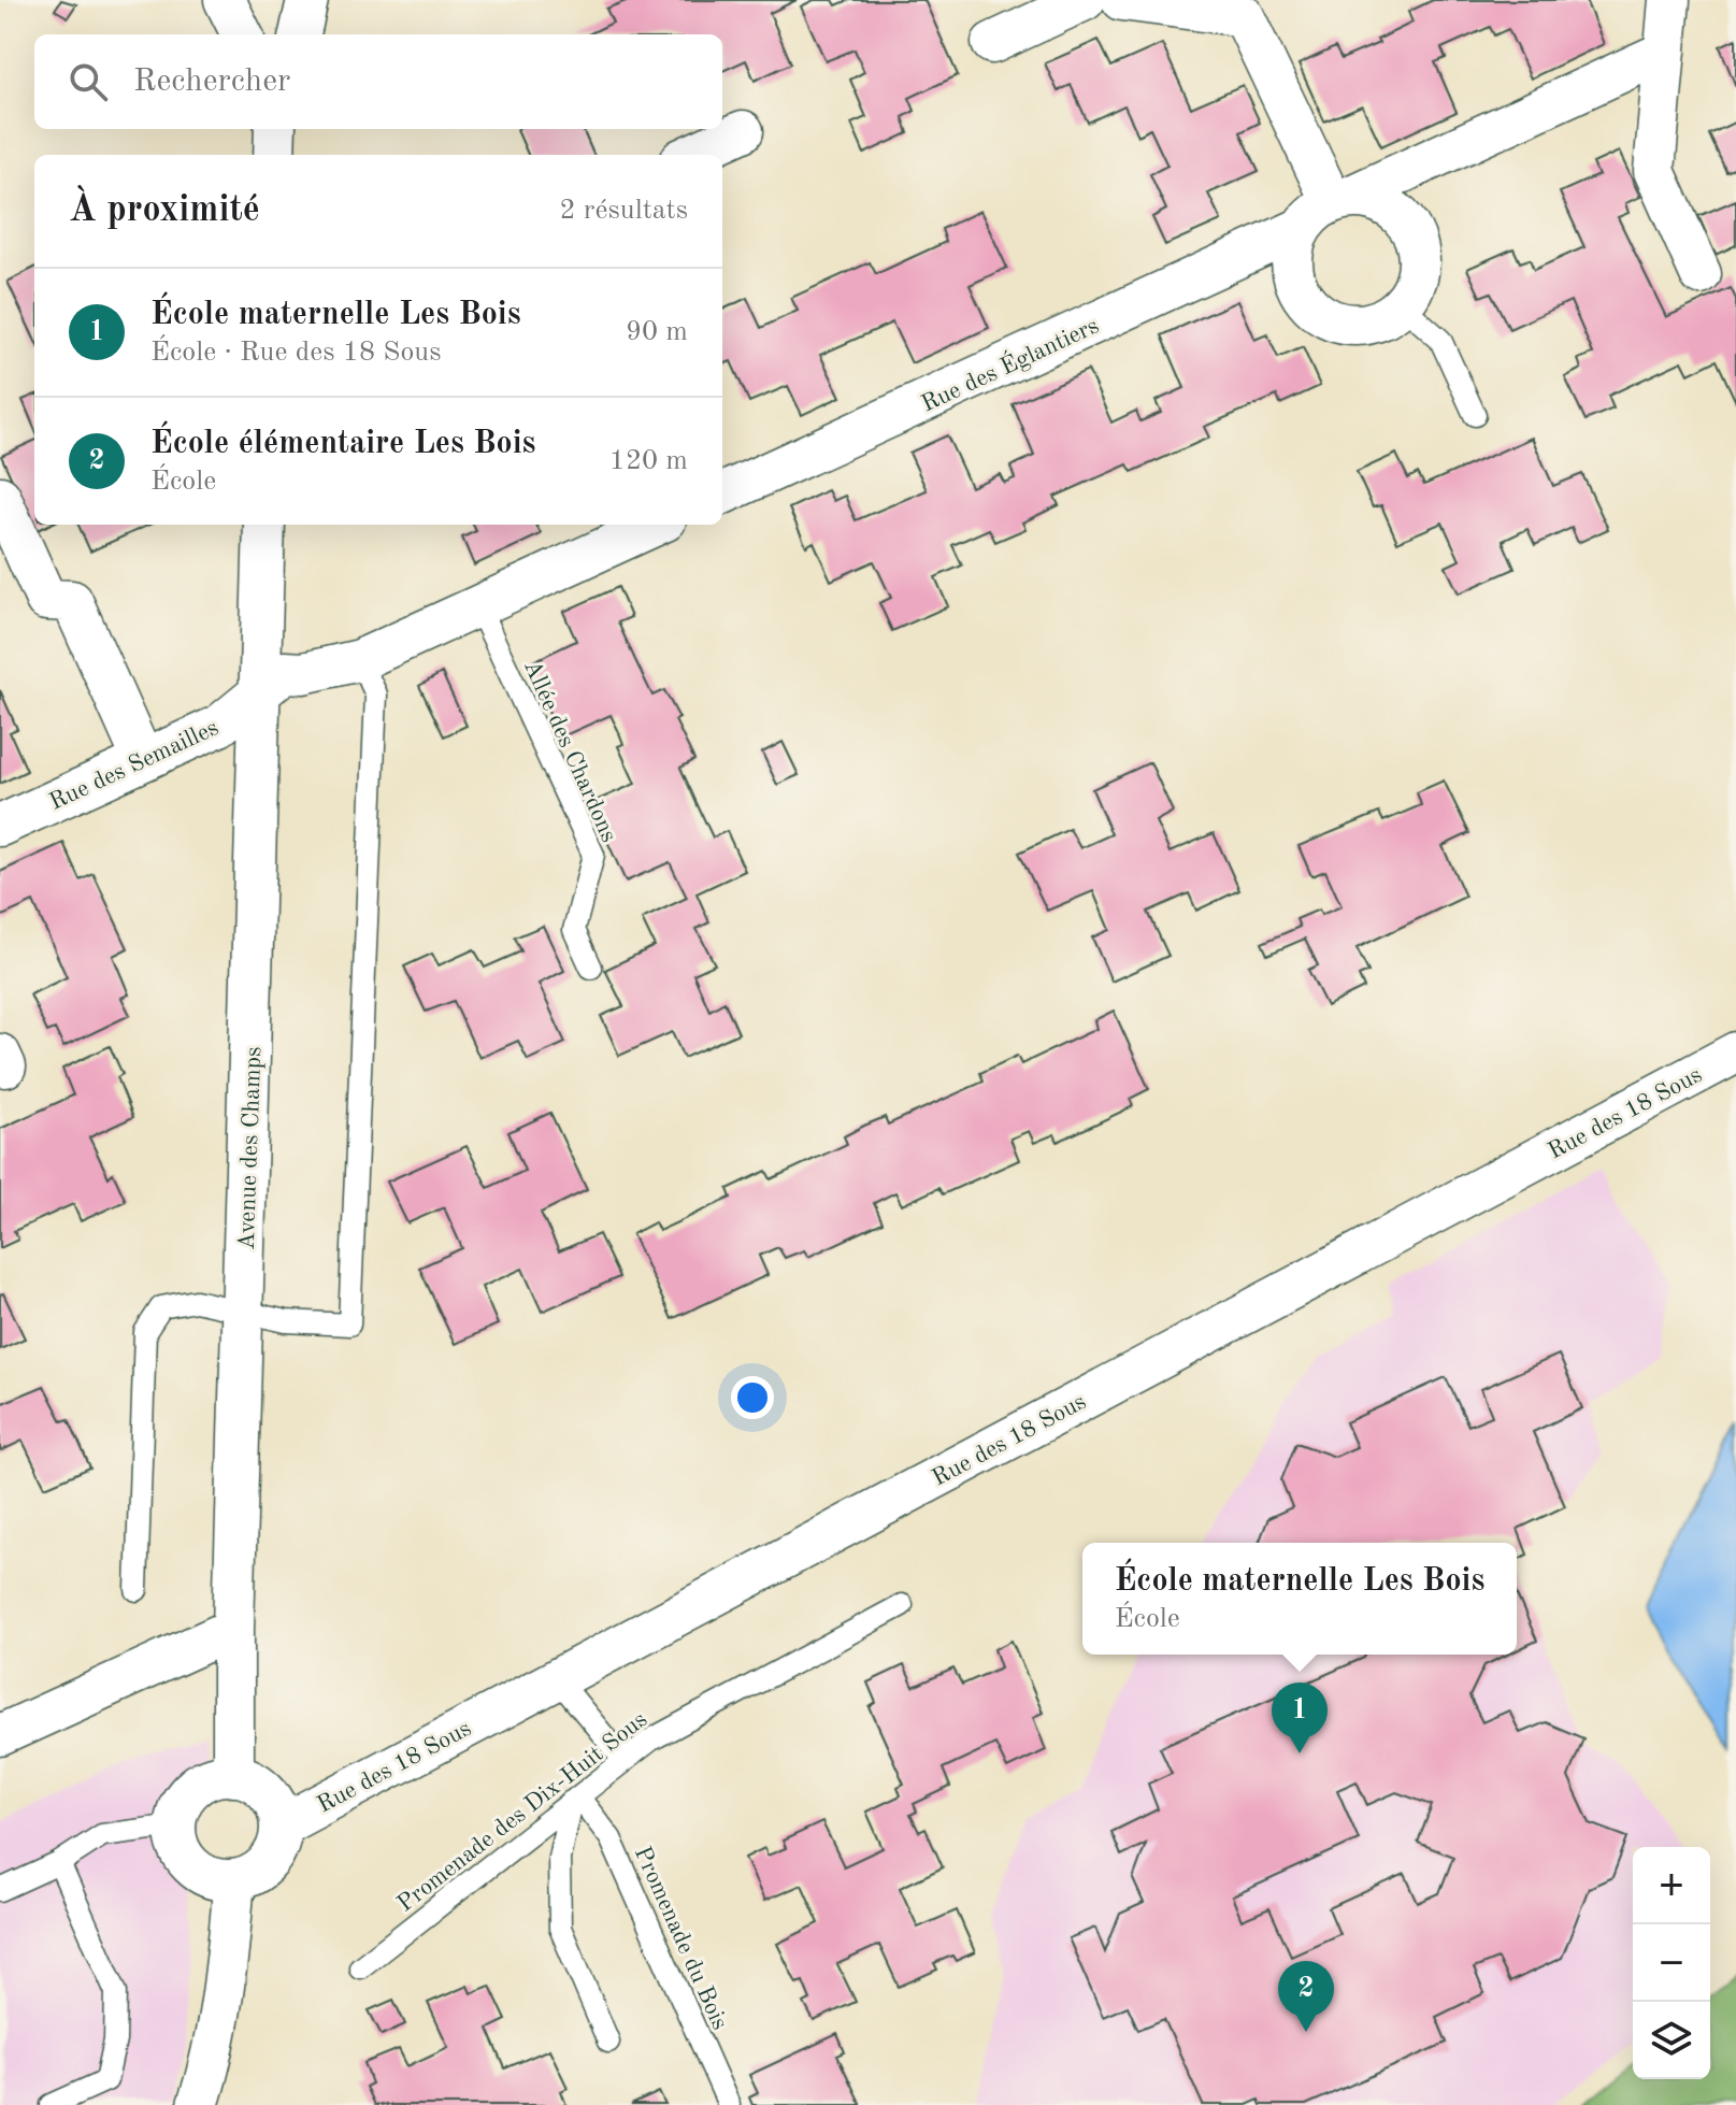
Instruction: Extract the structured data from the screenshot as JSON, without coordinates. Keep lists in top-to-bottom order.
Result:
{
  "streets": {
    "street": [
      "Rue des Églantiers",
      "Rue des Semailles",
      "Rue des 18 Sous",
      "Avenue des Champs"
    ],
    "lane": ["Allée des Chardons", "Promenade des Dix-Huit Sous", "Promenade du Bois"]
  },
  "crossings": [
    ["Rue des Semailles", "Avenue des Champs"],
    ["Rue des 18 Sous", "Avenue des Champs"],
    ["Promenade des Dix-Huit Sous", "Promenade du Bois"]
  ],
  "page": {
    "search": "Rechercher",
    "heading": ["À proximité", "2 résultats"],
    "list": [
      {
        "mark": "1",
        "name": "École maternelle Les Bois",
        "note": "École · Rue des 18 Sous",
        "value": "90 m"
      },
      {
        "mark": "2",
        "name": "École élémentaire Les Bois",
        "note": "École",
        "value": "120 m"
      }
    ],
    "popup": ["École maternelle Les Bois", "École"],
    "pins": ["1", "2"],
    "map_buttons": ["+", "−"]
  }
}
